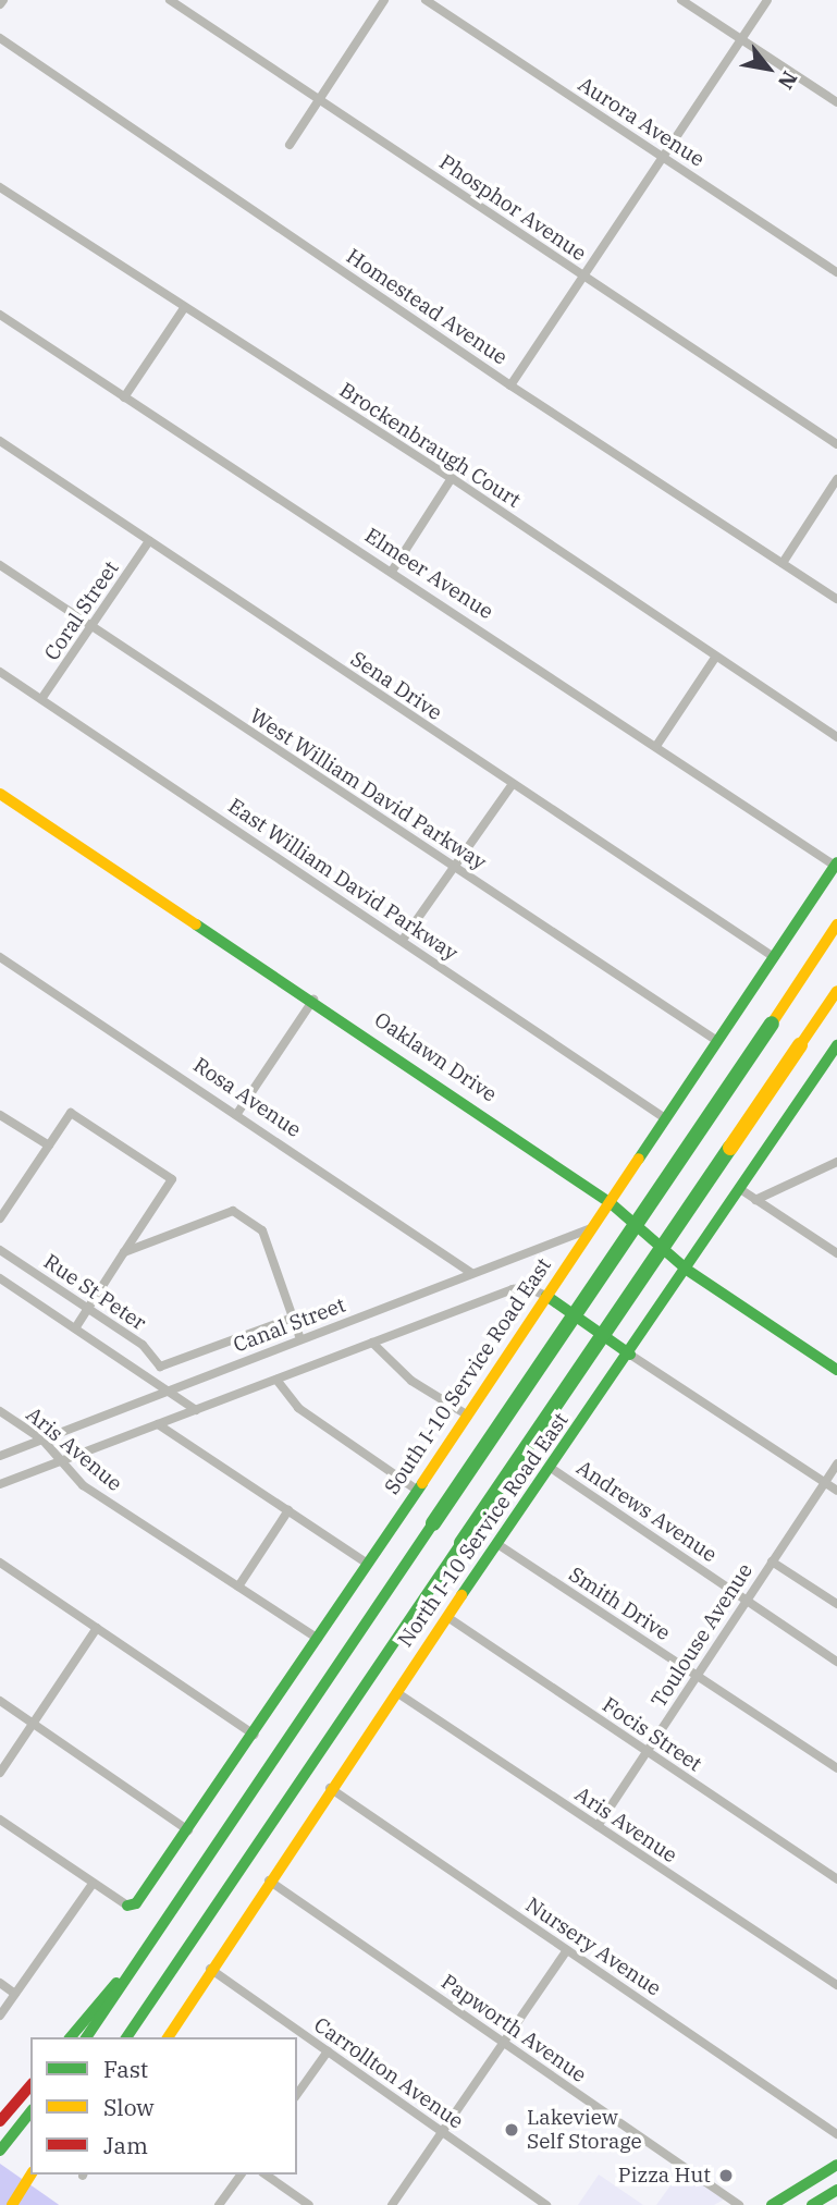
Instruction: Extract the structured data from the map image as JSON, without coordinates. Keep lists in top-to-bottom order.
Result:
{
  "streets": {
    "main road": ["Oaklawn Drive", "South I-10 Service Road East", "North I-10 Service Road East"],
    "street": [
      "Aurora Avenue",
      "Phosphor Avenue",
      "Homestead Avenue",
      "Brockenbraugh Court",
      "Elmeer Avenue",
      "Coral Street",
      "Sena Drive",
      "West William David Parkway",
      "East William David Parkway",
      "Rosa Avenue",
      "Rue St Peter",
      "Canal Street",
      "Aris Avenue",
      "Andrews Avenue",
      "Smith Drive",
      "Toulouse Avenue",
      "Focis Street",
      "Nursery Avenue",
      "Papworth Avenue",
      "Carrollton Avenue"
    ]
  },
  "crossings": [
    ["Elmeer Avenue", "South I-10 Service Road East"],
    ["Coral Street", "Sena Drive"],
    ["Coral Street", "West William David Parkway"],
    ["Coral Street", "East William David Parkway"],
    ["Sena Drive", "South I-10 Service Road East"],
    ["West William David Parkway", "South I-10 Service Road East"],
    ["East William David Parkway", "South I-10 Service Road East"],
    ["Oaklawn Drive", "South I-10 Service Road East"],
    ["Oaklawn Drive", "North I-10 Service Road East"],
    ["Rosa Avenue", "Canal Street"],
    ["Canal Street", "South I-10 Service Road East"],
    ["Canal Street", "Aris Avenue"],
    ["South I-10 Service Road East", "Aris Avenue"],
    ["Aris Avenue", "North I-10 Service Road East"],
    ["Aris Avenue", "Toulouse Avenue"],
    ["Andrews Avenue", "North I-10 Service Road East"],
    ["Andrews Avenue", "Toulouse Avenue"],
    ["North I-10 Service Road East", "Smith Drive"],
    ["North I-10 Service Road East", "Focis Street"],
    ["North I-10 Service Road East", "Nursery Avenue"],
    ["North I-10 Service Road East", "Papworth Avenue"],
    ["North I-10 Service Road East", "Carrollton Avenue"],
    ["Smith Drive", "Toulouse Avenue"],
    ["Toulouse Avenue", "Focis Street"]
  ],
  "places": ["Lakeview Self Storage", "Pizza Hut"],
  "legend": ["Fast", "Slow", "Jam"],
  "north": "bottom right"
}
